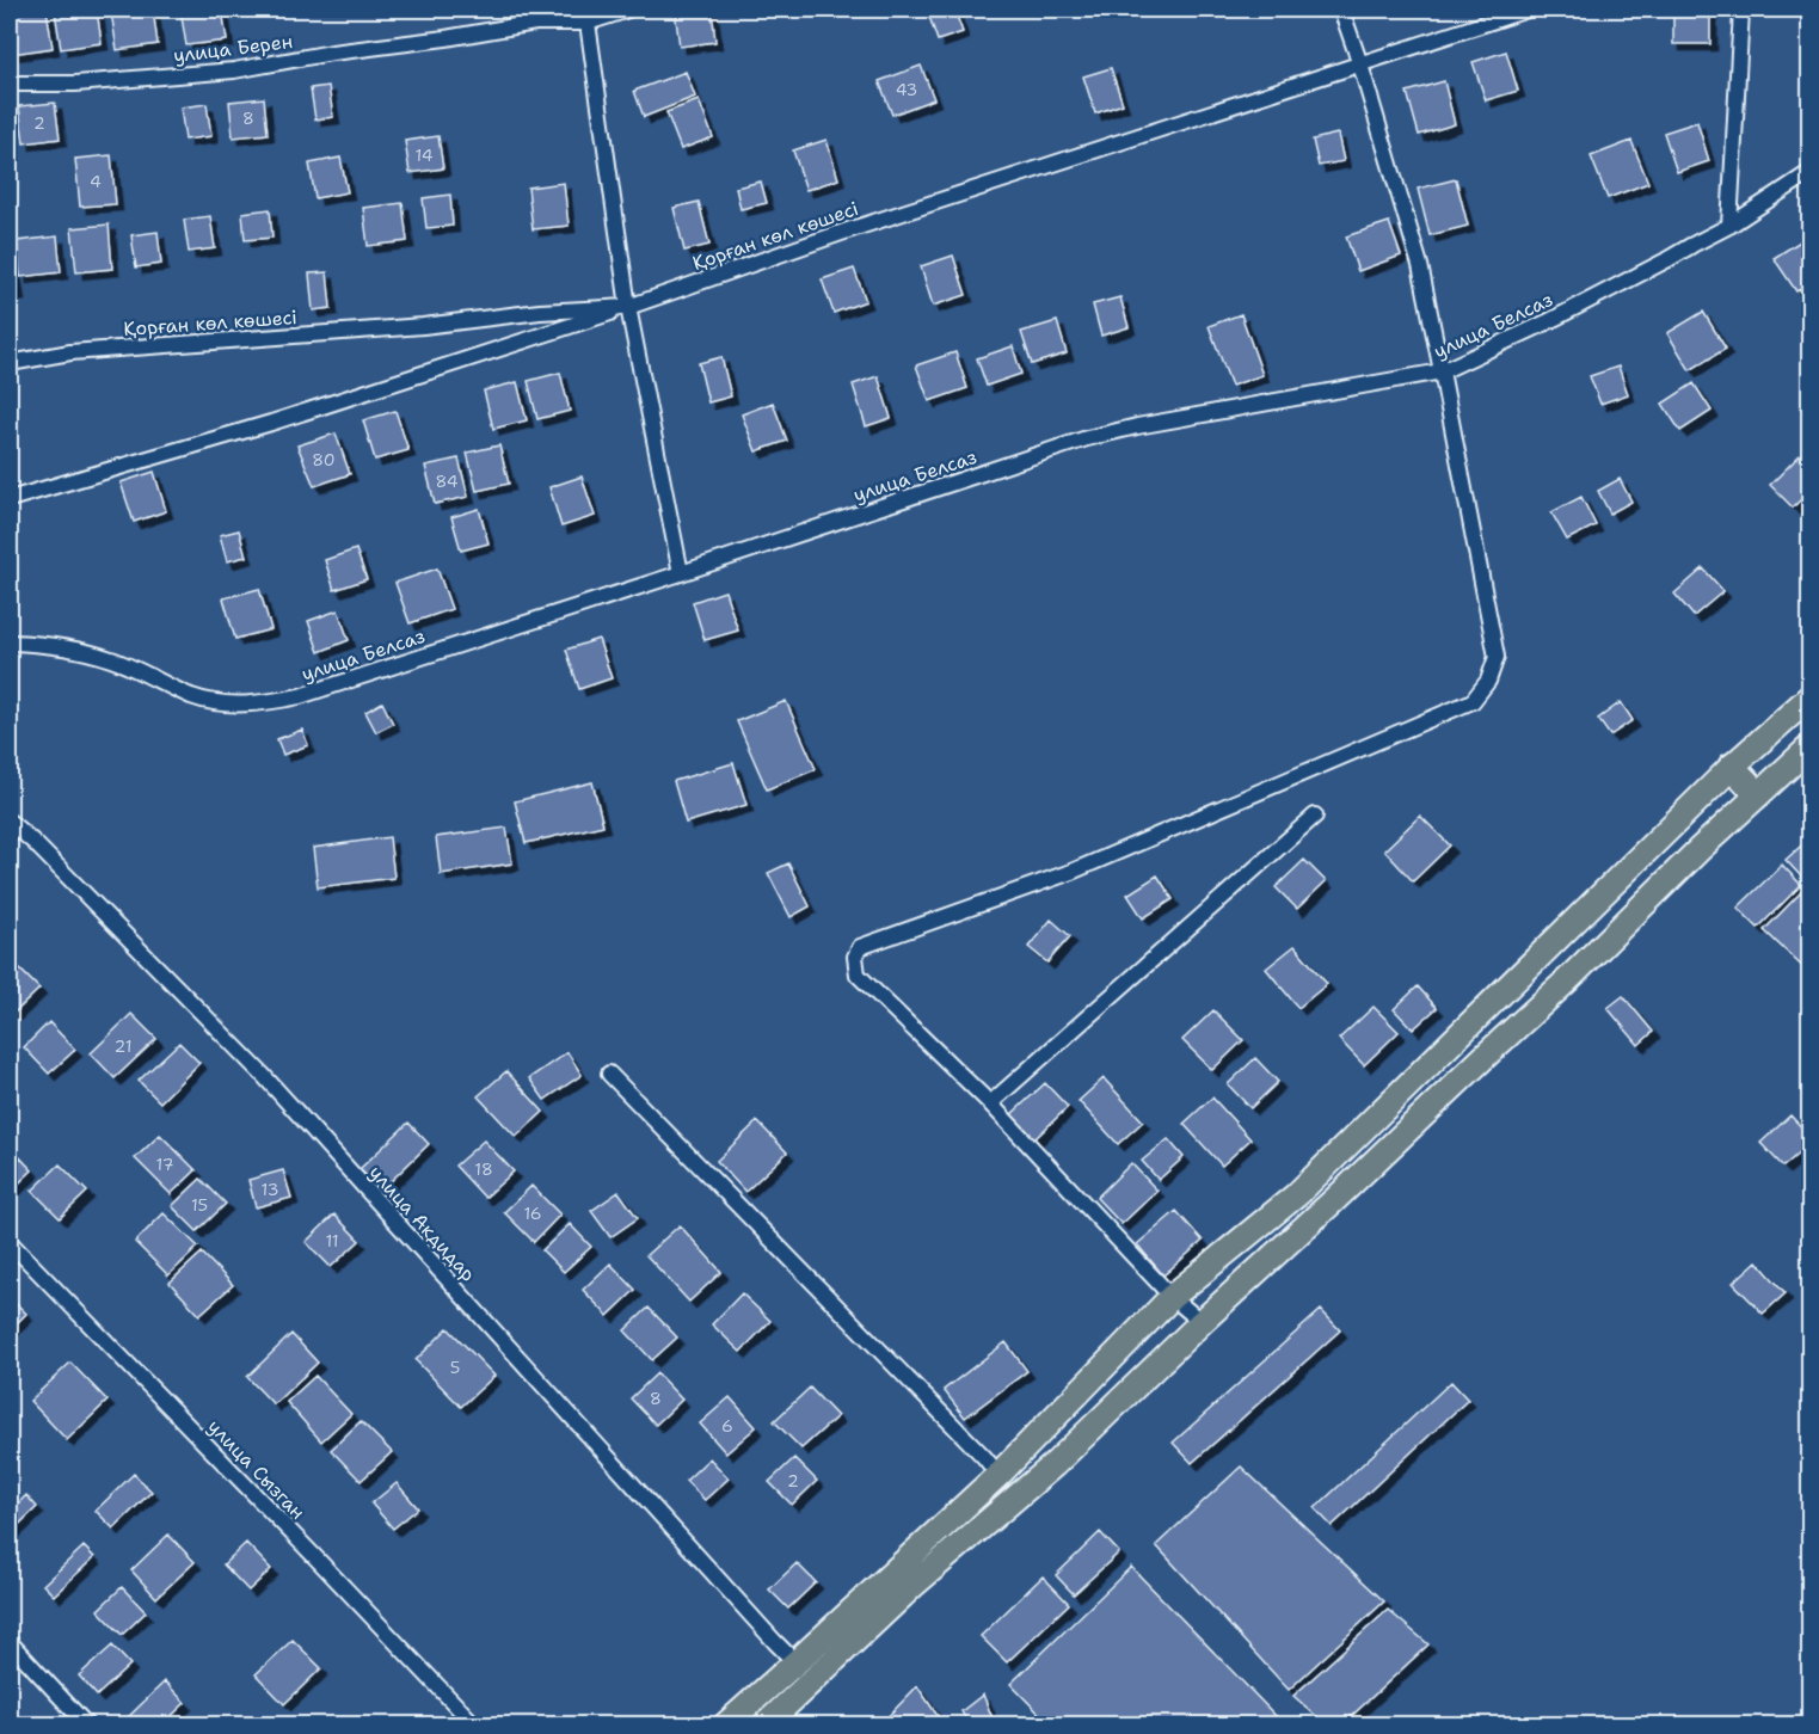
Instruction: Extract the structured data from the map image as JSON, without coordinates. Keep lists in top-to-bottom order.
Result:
{
  "streets": {
    "street": [
      "улица Берен",
      "Қорған көл көшесі",
      "улица Белсаз",
      "улица Акдидар",
      "улица Сызган"
    ]
  },
  "house_numbers": [
    "43",
    "8",
    "2",
    "14",
    "4",
    "80",
    "84",
    "21",
    "17",
    "18",
    "13",
    "15",
    "16",
    "11",
    "5",
    "8",
    "6",
    "2"
  ]
}
